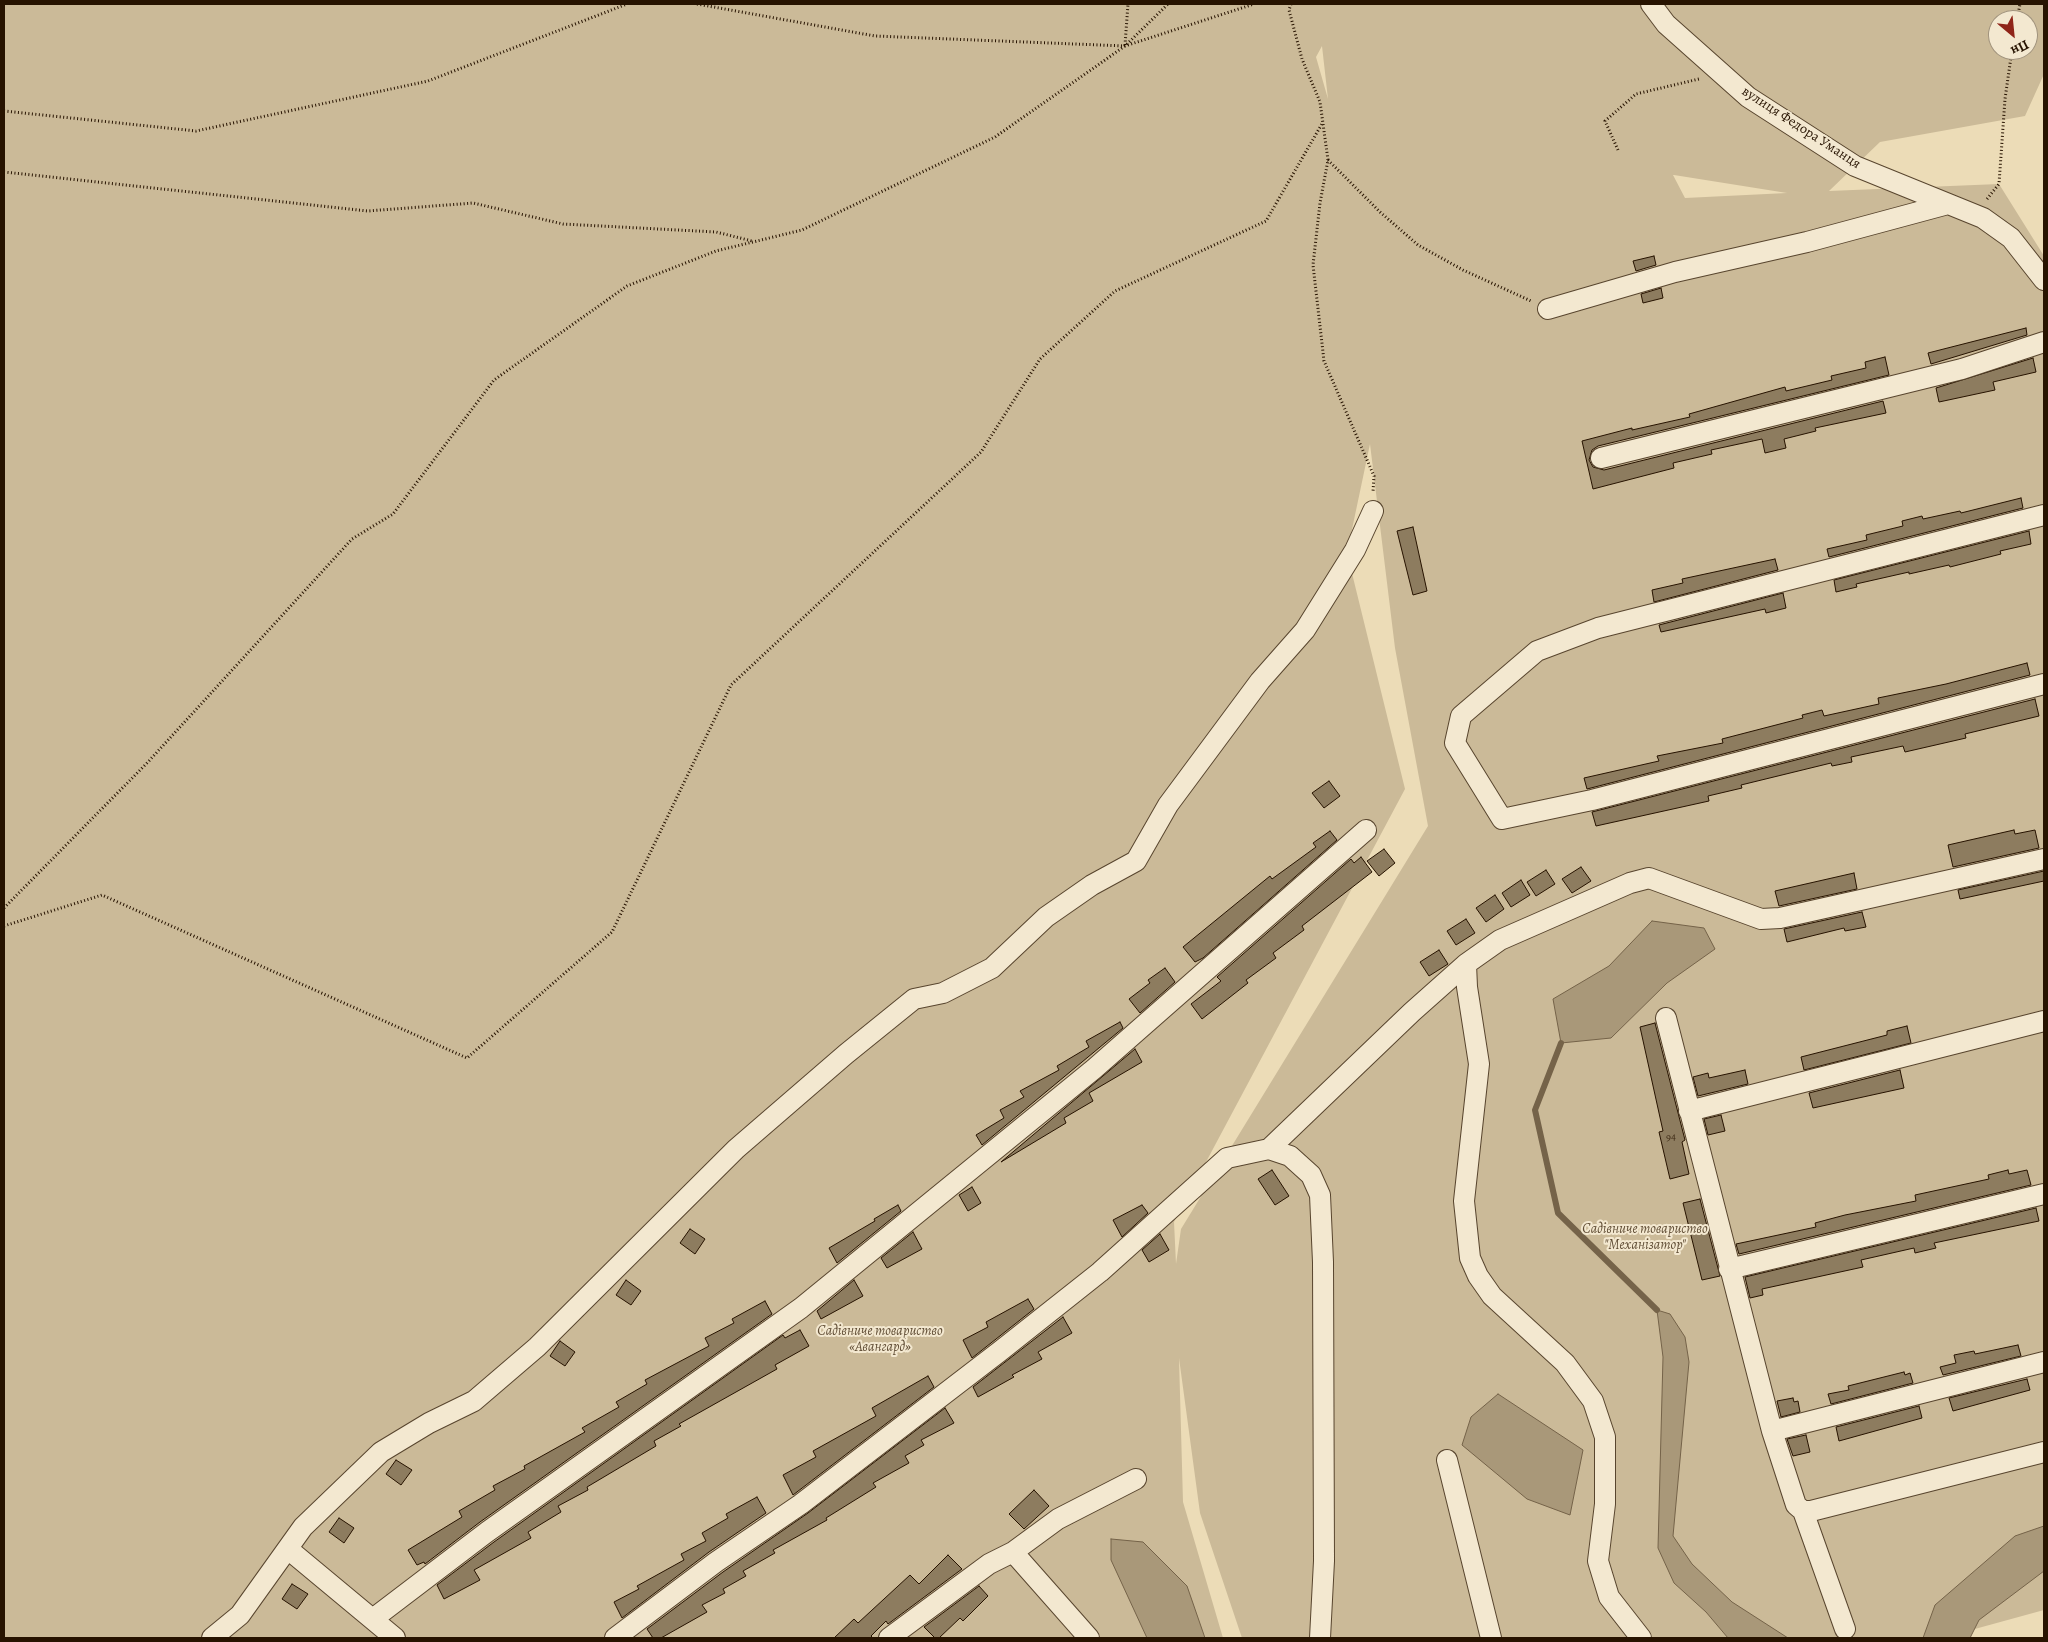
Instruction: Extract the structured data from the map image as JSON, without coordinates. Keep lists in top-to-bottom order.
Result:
{
  "streets": {
    "street": ["вулиця Федора Уманця"]
  },
  "parks": ["Садівниче товариство \"Механізатор\"", "Садівниче товариство «Авангард»"],
  "house_numbers": ["94"],
  "north": "bottom right"
}
